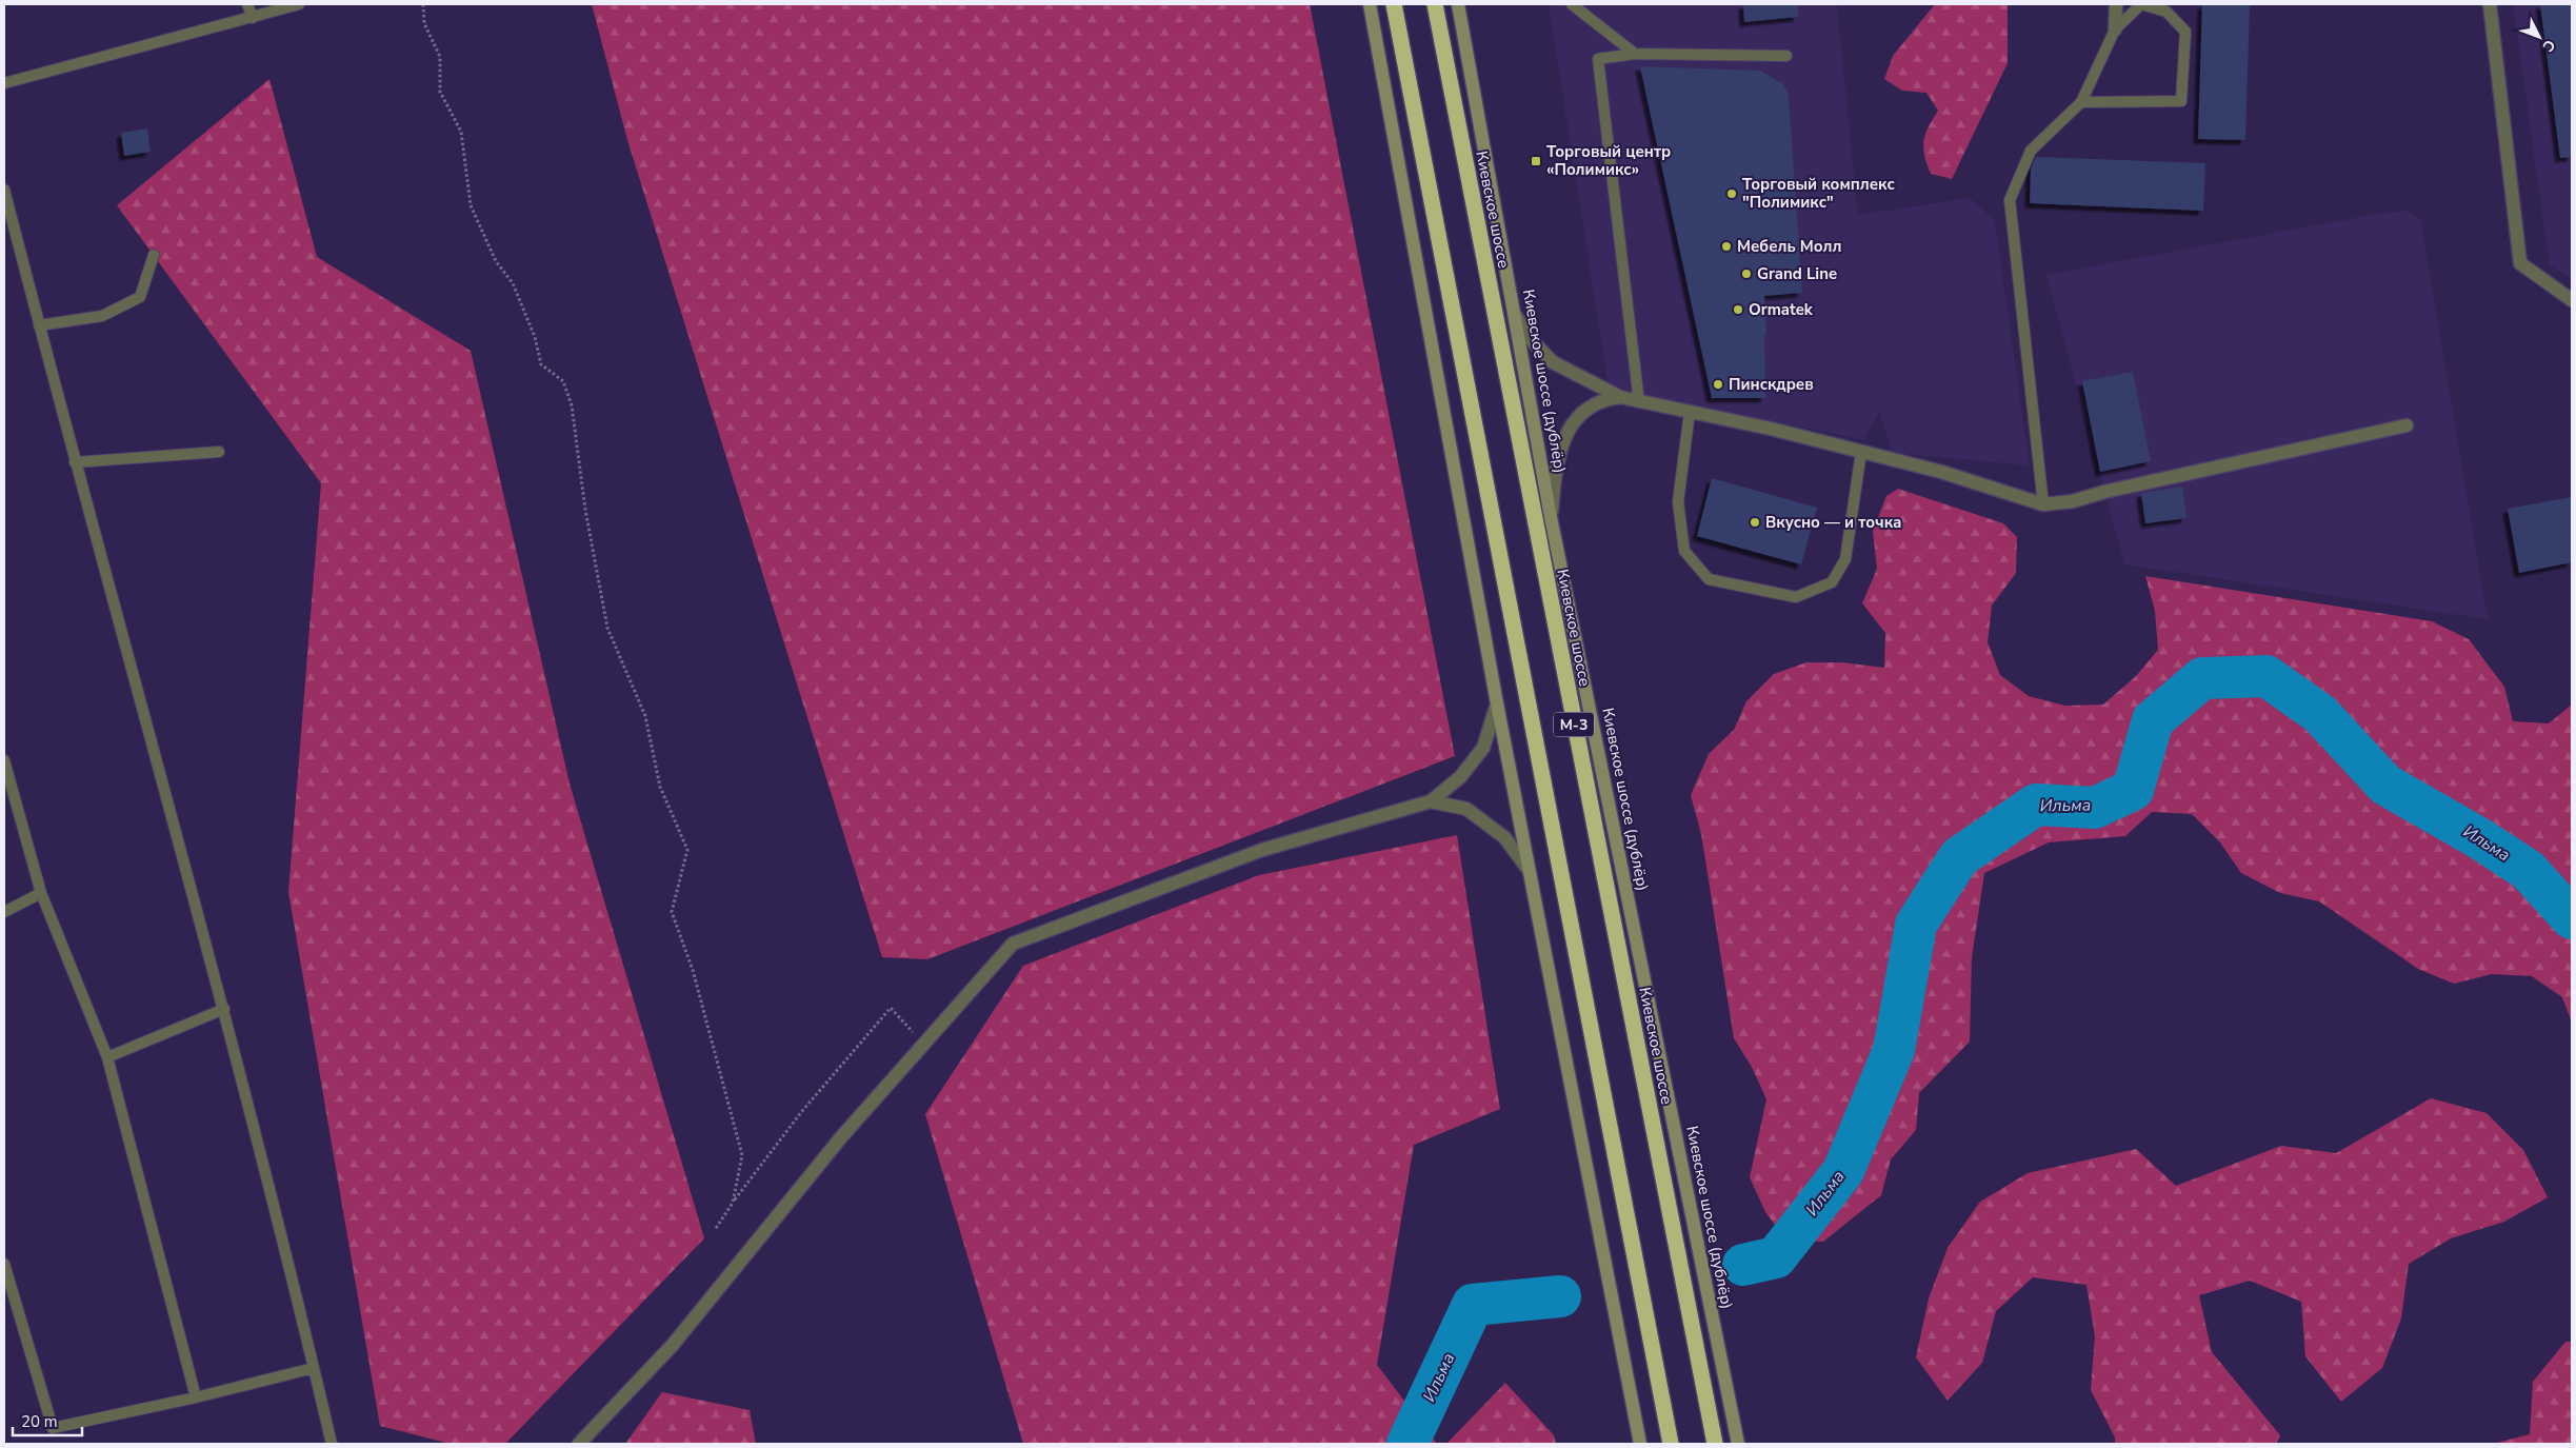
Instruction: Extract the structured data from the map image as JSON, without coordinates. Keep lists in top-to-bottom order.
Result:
{
  "streets": {
    "highway": ["Киевское шоссе", "М-3"],
    "main road": ["Киевское шоссе (дублёр)"]
  },
  "water": ["Ильма"],
  "places": {
    "transit": ["Торговый центр «Полимикс»"],
    "other": [
      "Торговый комплекс \"Полимикс\"",
      "Мебель Молл",
      "Grand Line",
      "Ormatek",
      "Пинскдрев",
      "Вкусно — и точка"
    ]
  },
  "scale_bar": "20 m",
  "north": "bottom right"
}
